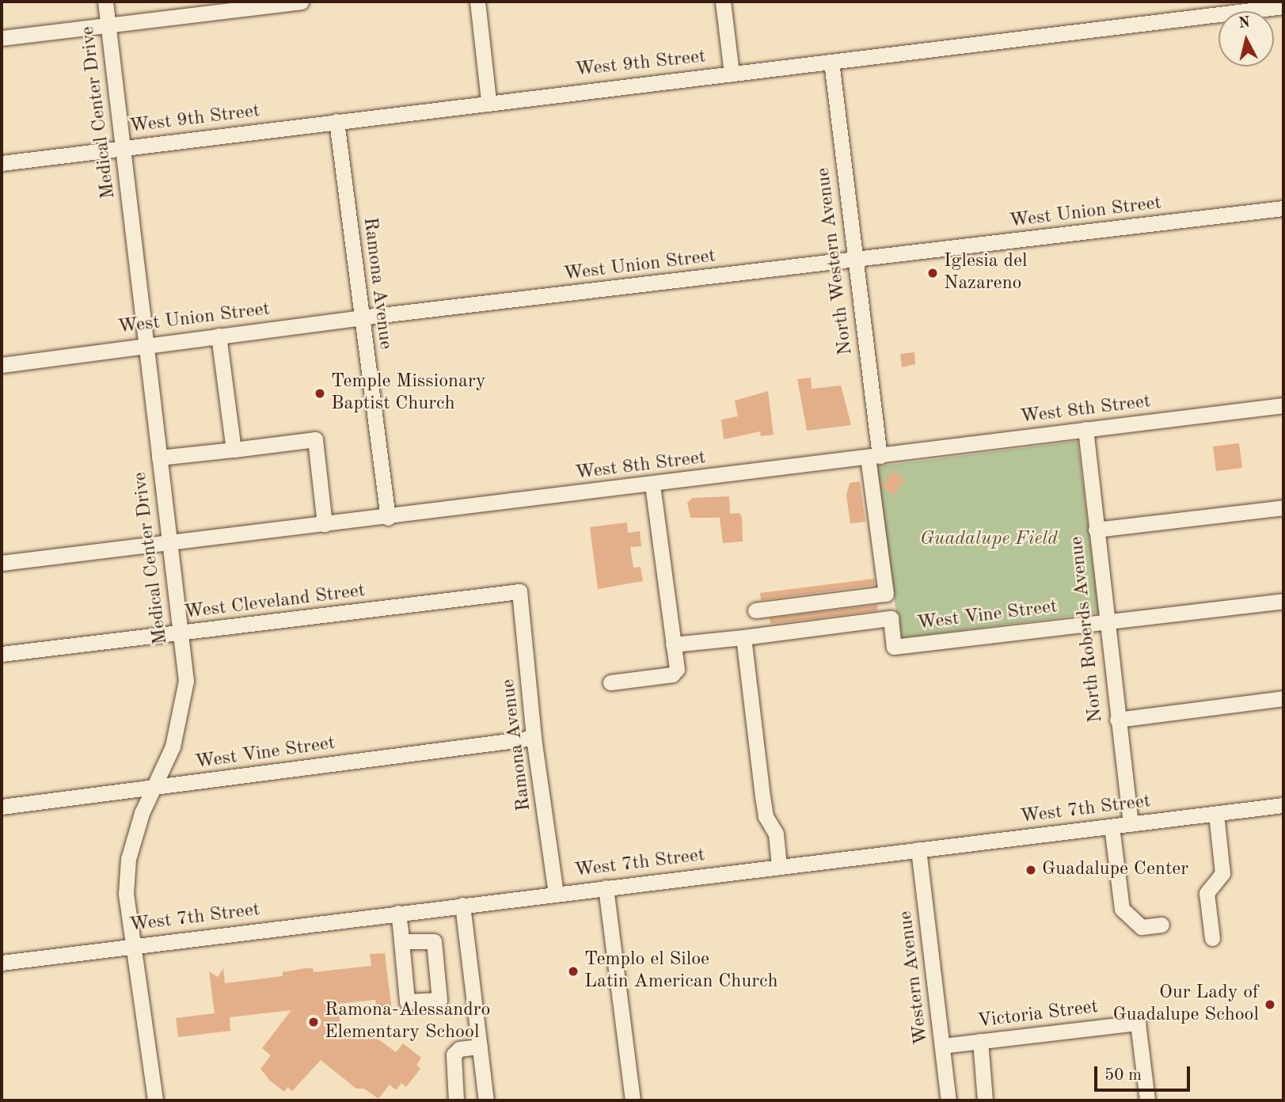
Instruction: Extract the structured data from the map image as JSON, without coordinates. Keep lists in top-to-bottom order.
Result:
{
  "streets": {
    "street": [
      "West 9th Street",
      "Medical Center Drive",
      "West Union Street",
      "North Western Avenue",
      "Ramona Avenue",
      "West 8th Street",
      "West Cleveland Street",
      "West Vine Street",
      "North Roberds Avenue",
      "West 7th Street",
      "Western Avenue",
      "Victoria Street"
    ]
  },
  "crossings": [
    ["West 9th Street", "Medical Center Drive"],
    ["West 9th Street", "North Western Avenue"],
    ["West 9th Street", "Ramona Avenue"],
    ["Medical Center Drive", "West Union Street"],
    ["Medical Center Drive", "West 8th Street"],
    ["Medical Center Drive", "West Cleveland Street"],
    ["Medical Center Drive", "West Vine Street"],
    ["Medical Center Drive", "West 7th Street"],
    ["West Union Street", "North Western Avenue"],
    ["West Union Street", "Ramona Avenue"],
    ["North Western Avenue", "West 8th Street"],
    ["Ramona Avenue", "West 8th Street"],
    ["Ramona Avenue", "West Cleveland Street"],
    ["Ramona Avenue", "West Vine Street"],
    ["Ramona Avenue", "West 7th Street"],
    ["West 8th Street", "North Roberds Avenue"],
    ["West Vine Street", "North Roberds Avenue"],
    ["North Roberds Avenue", "West 7th Street"],
    ["West 7th Street", "Western Avenue"],
    ["Western Avenue", "Victoria Street"]
  ],
  "parks": ["Guadalupe Field"],
  "places": [
    "Iglesia del Nazareno",
    "Temple Missionary Baptist Church",
    "Guadalupe Center",
    "Templo el Siloe Latin American Church",
    "Our Lady of Guadalupe School",
    "Ramona-Alessandro Elementary School"
  ],
  "scale_bar": "50 m",
  "north": "top"
}
